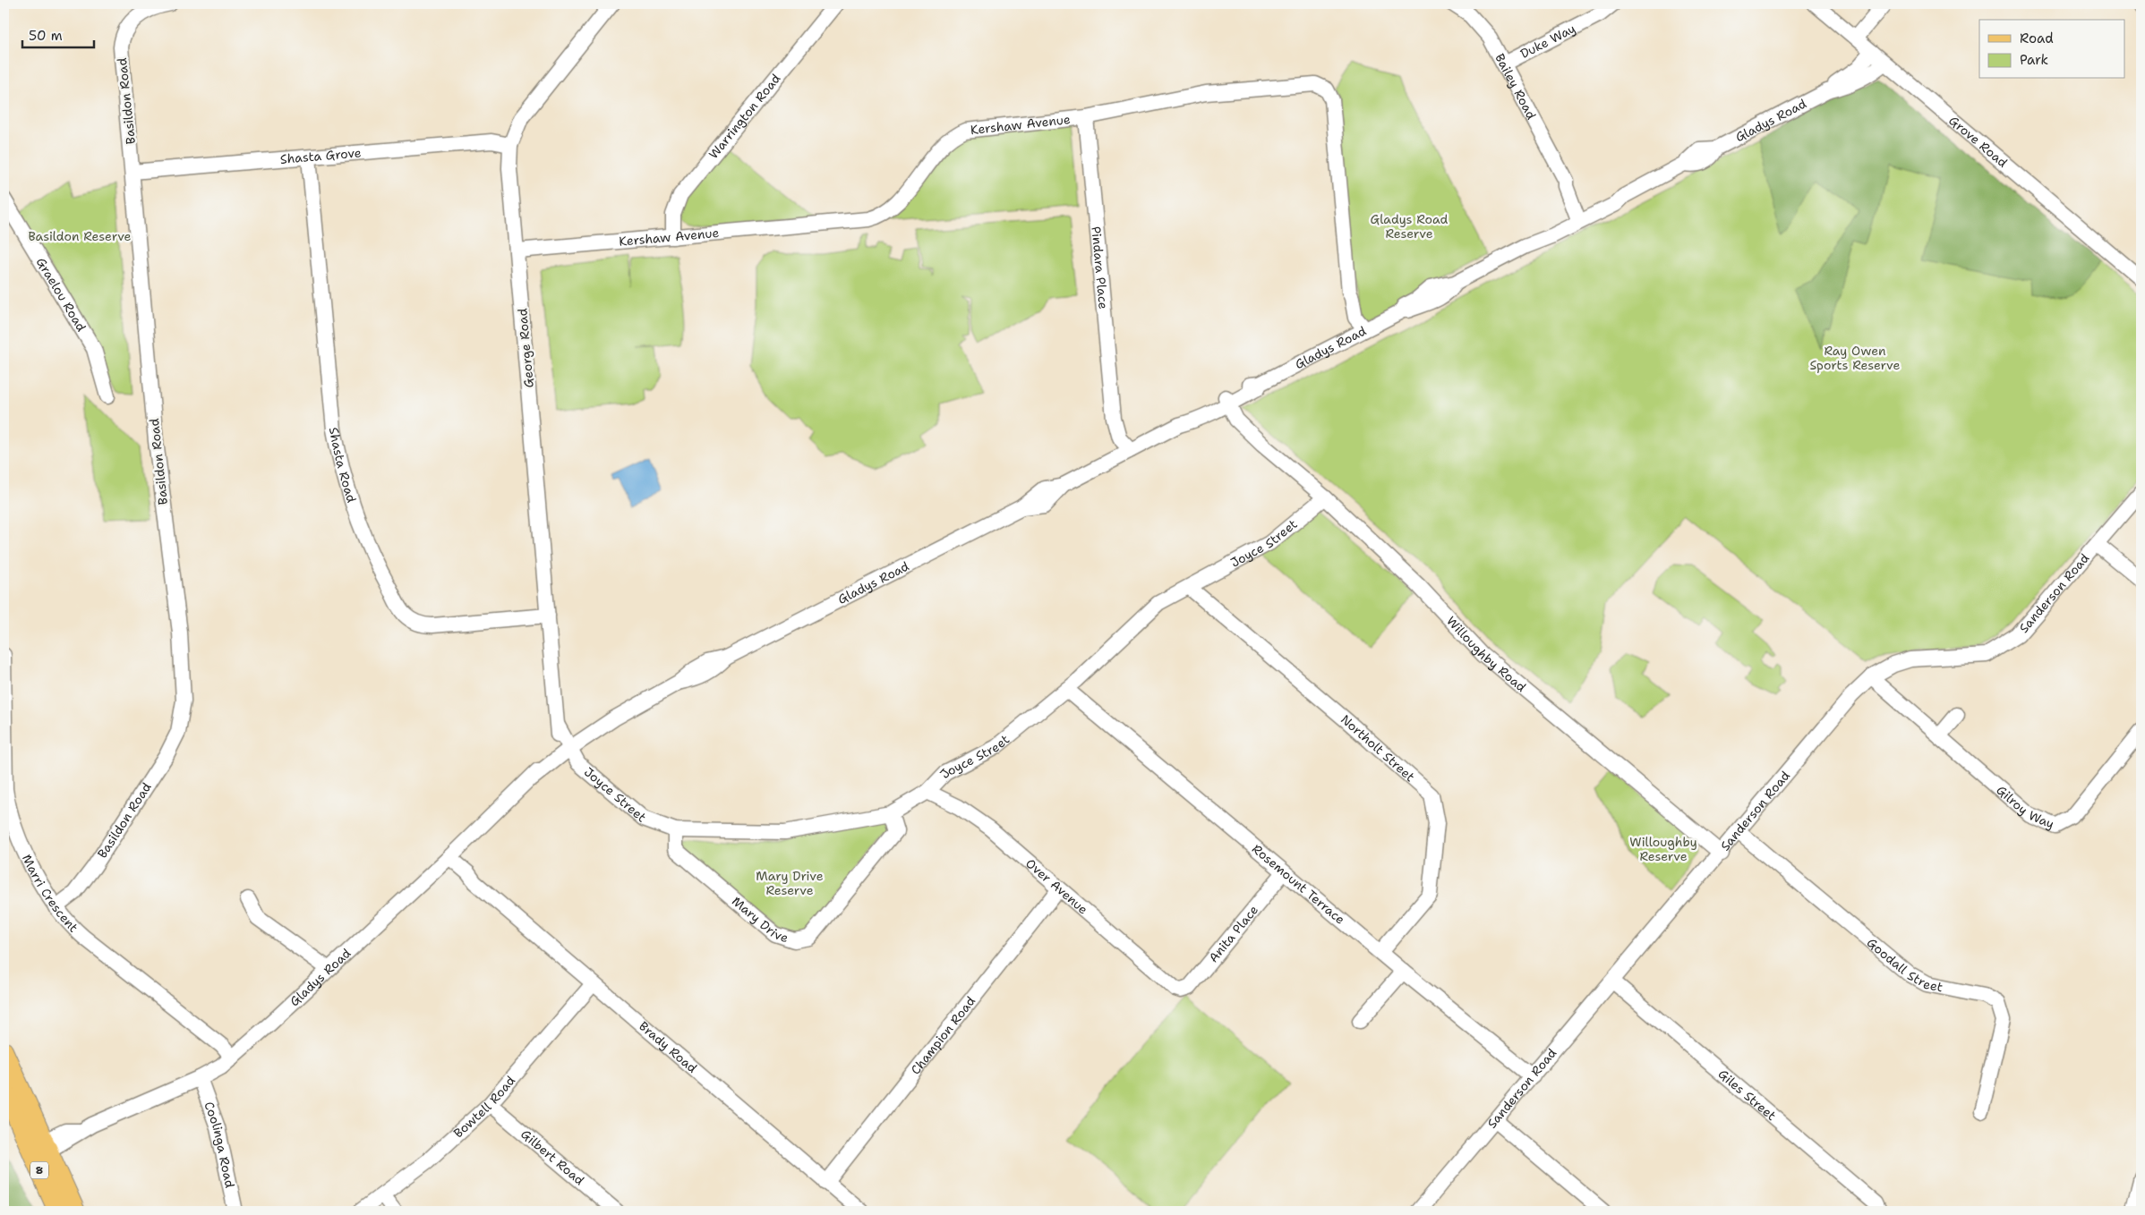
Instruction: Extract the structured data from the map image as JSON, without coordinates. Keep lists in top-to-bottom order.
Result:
{
  "streets": {
    "main road": ["8"],
    "street": [
      "Duke Way",
      "Bailey Road",
      "Basildon Road",
      "Warrington Road",
      "Gladys Road",
      "Kershaw Avenue",
      "Grove Road",
      "Shasta Grove",
      "Pindara Place",
      "Graelou Road",
      "George Road",
      "Shasta Road",
      "Joyce Street",
      "Sanderson Road",
      "Willoughby Road",
      "Northolt Street",
      "Gilroy Way",
      "Rosemount Terrace",
      "Over Avenue",
      "Marri Crescent",
      "Mary Drive",
      "Anita Place",
      "Goodall Street",
      "Champion Road",
      "Brady Road",
      "Giles Street",
      "Bowtell Road",
      "Coolinga Road",
      "Gilbert Road"
    ]
  },
  "crossings": [
    ["Duke Way", "Bailey Road"],
    ["Bailey Road", "Gladys Road"],
    ["Basildon Road", "Shasta Grove"],
    ["Basildon Road", "Marri Crescent"],
    ["Warrington Road", "Kershaw Avenue"],
    ["Gladys Road", "Kershaw Avenue"],
    ["Gladys Road", "Grove Road"],
    ["Gladys Road", "Pindara Place"],
    ["Gladys Road", "George Road"],
    ["Gladys Road", "Joyce Street"],
    ["Gladys Road", "Willoughby Road"],
    ["Gladys Road", "Marri Crescent"],
    ["Gladys Road", "Brady Road"],
    ["Gladys Road", "Coolinga Road"],
    ["Gladys Road", "8"],
    ["Kershaw Avenue", "Pindara Place"],
    ["Kershaw Avenue", "George Road"],
    ["Shasta Grove", "George Road"],
    ["Shasta Grove", "Shasta Road"],
    ["George Road", "Shasta Road"],
    ["George Road", "Joyce Street"],
    ["Joyce Street", "Willoughby Road"],
    ["Joyce Street", "Northolt Street"],
    ["Joyce Street", "Rosemount Terrace"],
    ["Joyce Street", "Over Avenue"],
    ["Joyce Street", "Mary Drive"],
    ["Sanderson Road", "Willoughby Road"],
    ["Sanderson Road", "Gilroy Way"],
    ["Sanderson Road", "Rosemount Terrace"],
    ["Sanderson Road", "Goodall Street"],
    ["Sanderson Road", "Giles Street"],
    ["Northolt Street", "Rosemount Terrace"],
    ["Rosemount Terrace", "Anita Place"],
    ["Over Avenue", "Anita Place"],
    ["Over Avenue", "Champion Road"],
    ["Champion Road", "Brady Road"],
    ["Brady Road", "Bowtell Road"],
    ["Bowtell Road", "Gilbert Road"]
  ],
  "parks": [
    "Gladys Road Reserve",
    "Basildon Reserve",
    "Ray Owen Sports Reserve",
    "Willoughby Reserve",
    "Mary Drive Reserve"
  ],
  "legend": ["Road", "Park"],
  "scale_bar": "50 m"
}
